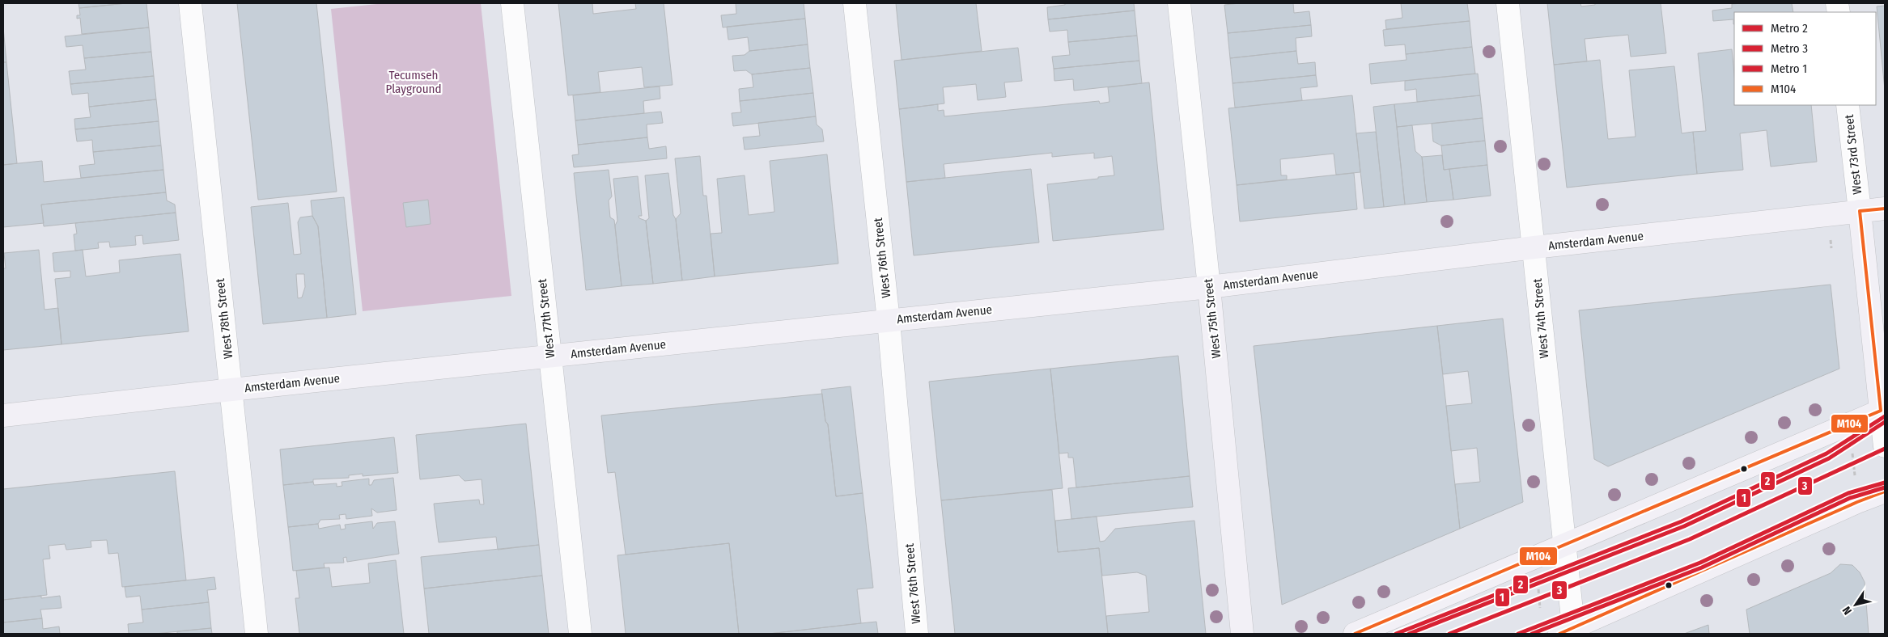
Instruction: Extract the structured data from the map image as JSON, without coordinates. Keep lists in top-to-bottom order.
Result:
{
  "streets": {
    "main road": ["West 73rd Street", "Amsterdam Avenue", "West 75th Street"],
    "street": [
      "West 76th Street",
      "West 78th Street",
      "West 77th Street",
      "West 74th Street"
    ]
  },
  "crossings": [
    ["West 73rd Street", "Amsterdam Avenue"],
    ["Amsterdam Avenue", "West 76th Street"],
    ["Amsterdam Avenue", "West 78th Street"],
    ["Amsterdam Avenue", "West 77th Street"],
    ["Amsterdam Avenue", "West 75th Street"],
    ["Amsterdam Avenue", "West 74th Street"]
  ],
  "parks": ["Tecumseh Playground"],
  "lines": [
    "transit line M104",
    "metro line 2",
    "metro line 1",
    "metro line 3"
  ],
  "legend": [
    "Metro 2",
    "Metro 3",
    "Metro 1",
    "M104"
  ],
  "north": "bottom left"
}
